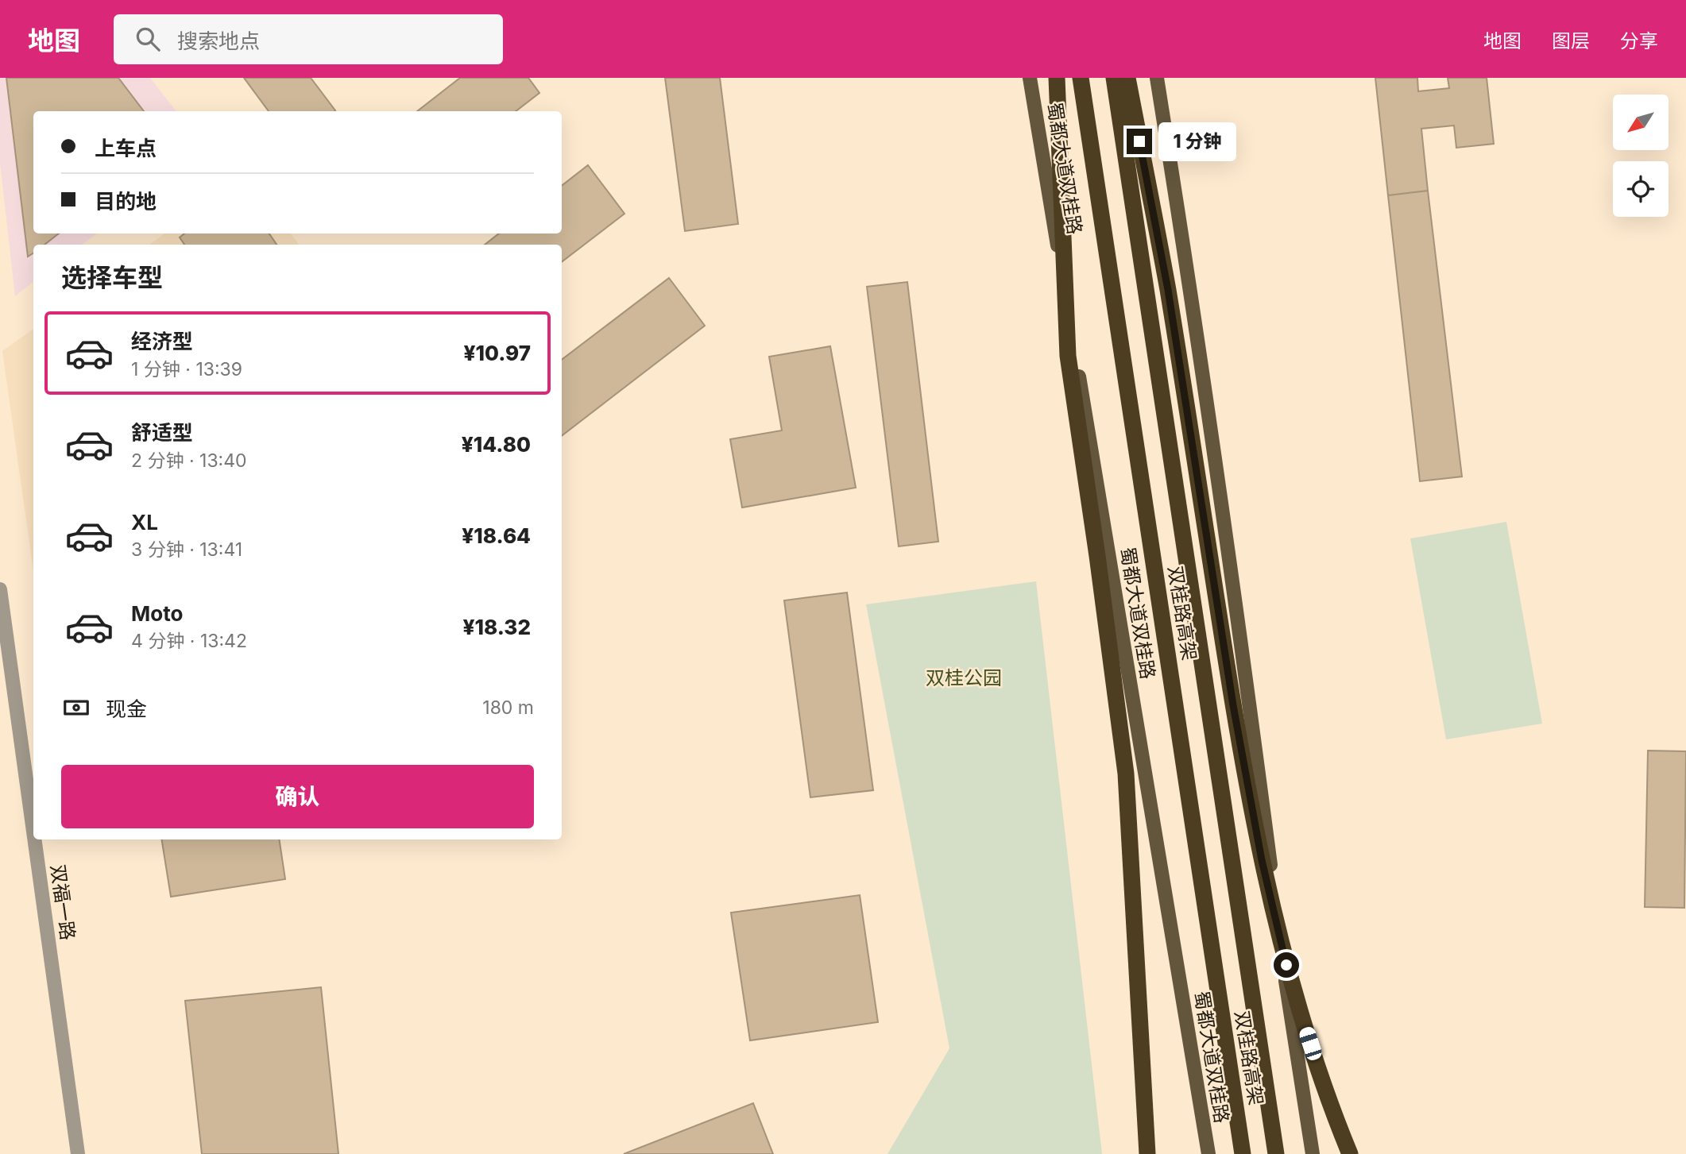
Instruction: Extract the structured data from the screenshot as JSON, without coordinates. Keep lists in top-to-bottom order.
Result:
{
  "streets": {
    "highway": ["双桂路高架"],
    "main road": ["蜀都大道双桂路"],
    "street": ["双福一路"]
  },
  "parks": ["双桂公园"],
  "north": "bottom left",
  "page": {
    "header": "地图",
    "search": "搜索地点",
    "nav": ["地图", "图层", "分享"],
    "banner": ["上车点", "目的地"],
    "bubble": "1 分钟",
    "heading": "选择车型",
    "list": [
      {
        "name": "经济型",
        "note": "1 分钟 · 13:39",
        "value": "¥10.97"
      },
      {
        "name": "舒适型",
        "note": "2 分钟 · 13:40",
        "value": "¥14.80"
      },
      {
        "name": "XL",
        "note": "3 分钟 · 13:41",
        "value": "¥18.64"
      },
      {
        "name": "Moto",
        "note": "4 分钟 · 13:42",
        "value": "¥18.32"
      }
    ],
    "pay": ["现金", "180 m"],
    "buttons": "确认"
  }
}
